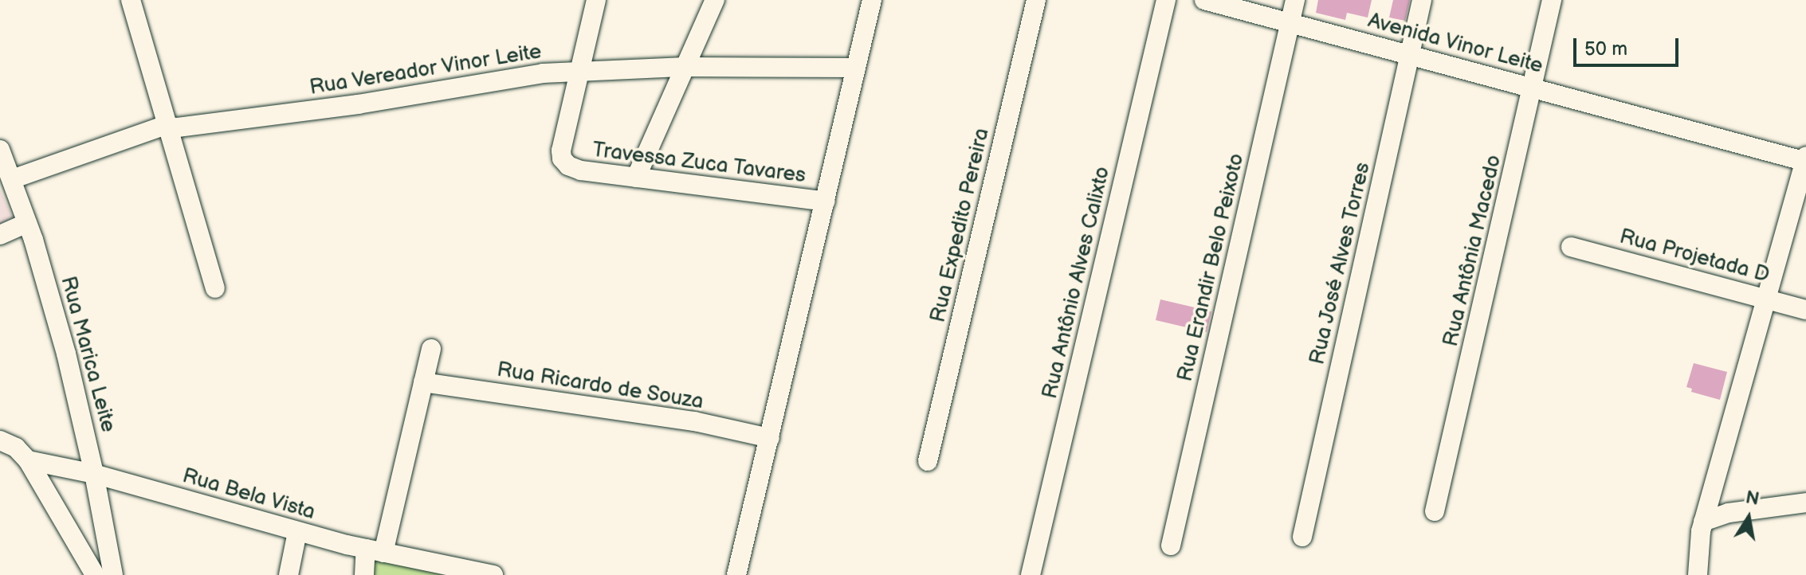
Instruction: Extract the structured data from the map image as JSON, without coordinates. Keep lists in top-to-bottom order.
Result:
{
  "streets": {
    "street": [
      "Avenida Vinor Leite",
      "Rua Vereador Vinor Leite",
      "Travessa Zuca Tavares",
      "Rua Expedito Pereira",
      "Rua Antônia Macedo",
      "Rua Projetada D",
      "Rua José Alves Torres",
      "Rua Erandir Belo Peixoto",
      "Rua Antônio Alves Calixto",
      "Rua Marica Leite",
      "Rua Ricardo de Souza",
      "Rua Bela Vista"
    ]
  },
  "crossings": [
    ["Avenida Vinor Leite", "Rua Antônia Macedo"],
    ["Avenida Vinor Leite", "Rua José Alves Torres"],
    ["Avenida Vinor Leite", "Rua Erandir Belo Peixoto"],
    ["Rua Vereador Vinor Leite", "Travessa Zuca Tavares"],
    ["Rua Vereador Vinor Leite", "Rua Marica Leite"],
    ["Rua Marica Leite", "Rua Bela Vista"]
  ],
  "scale_bar": "50 m",
  "north": "top"
}
